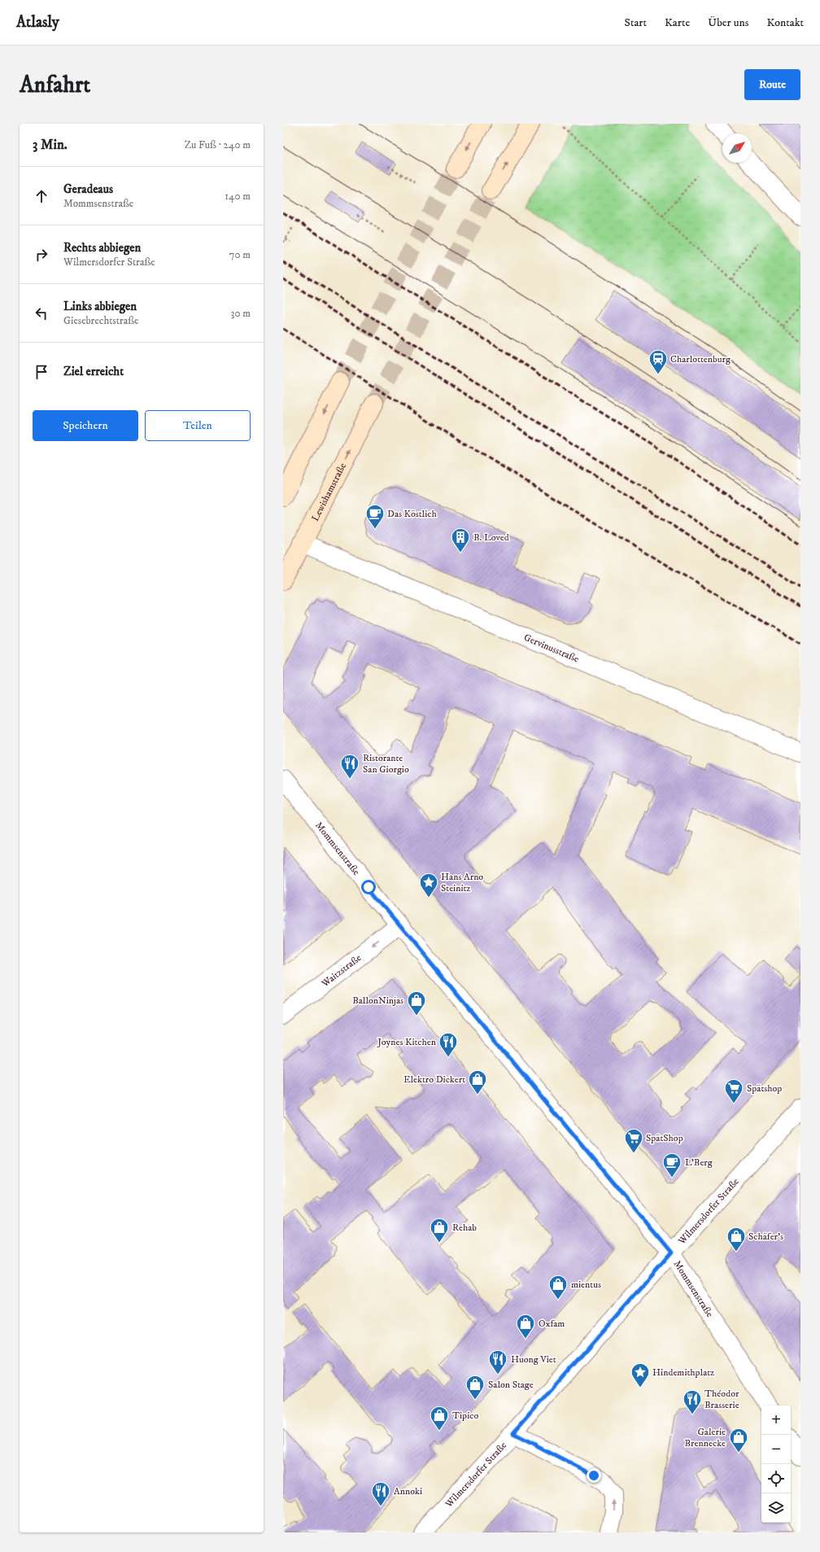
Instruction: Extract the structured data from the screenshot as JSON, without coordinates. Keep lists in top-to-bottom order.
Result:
{
  "streets": {
    "main road": ["Lewishamstraße"],
    "street": [
      "Gervinusstraße",
      "Mommsenstraße",
      "Waitzstraße",
      "Wilmersdorfer Straße"
    ]
  },
  "crossings": [
    ["Lewishamstraße", "Gervinusstraße"],
    ["Mommsenstraße", "Waitzstraße"],
    ["Mommsenstraße", "Wilmersdorfer Straße"]
  ],
  "one_way": ["Waitzstraße"],
  "places": {
    "station": ["Charlottenburg"],
    "cafe": ["Das Köstlich", "L’Berg"],
    "building": ["B. Loved"],
    "restaurant": [
      "Ristorante San Giorgio",
      "Joynes Kitchen",
      "Huong Viet",
      "Théodor Brasserie",
      "Annoki"
    ],
    "place": ["Hans Arno Steinitz", "Hindemithplatz"],
    "shop": [
      "BallonNinjas",
      "Elektro Dickert",
      "Rehab",
      "Schäfer's",
      "mientus",
      "Oxfam",
      "Salon Stage",
      "Tipico",
      "Galerie Brennecke"
    ],
    "supermarket": ["Spätshop", "SpätShop"]
  },
  "north": "top right",
  "page": {
    "header": "Atlasly",
    "nav": [
      "Start",
      "Karte",
      "Über uns",
      "Kontakt"
    ],
    "buttons": [
      "Route",
      ["Speichern", "Teilen"]
    ],
    "title": "Anfahrt",
    "heading": ["3 Min.", "Zu Fuß · 240 m"],
    "list": [
      ["Geradeaus", "Mommsenstraße", "140 m"],
      ["Rechts abbiegen", "Wilmersdorfer Straße", "70 m"],
      ["Links abbiegen", "Giesebrechtstraße", "30 m"],
      "Ziel erreicht"
    ],
    "map_buttons": ["+", "−"]
  }
}
